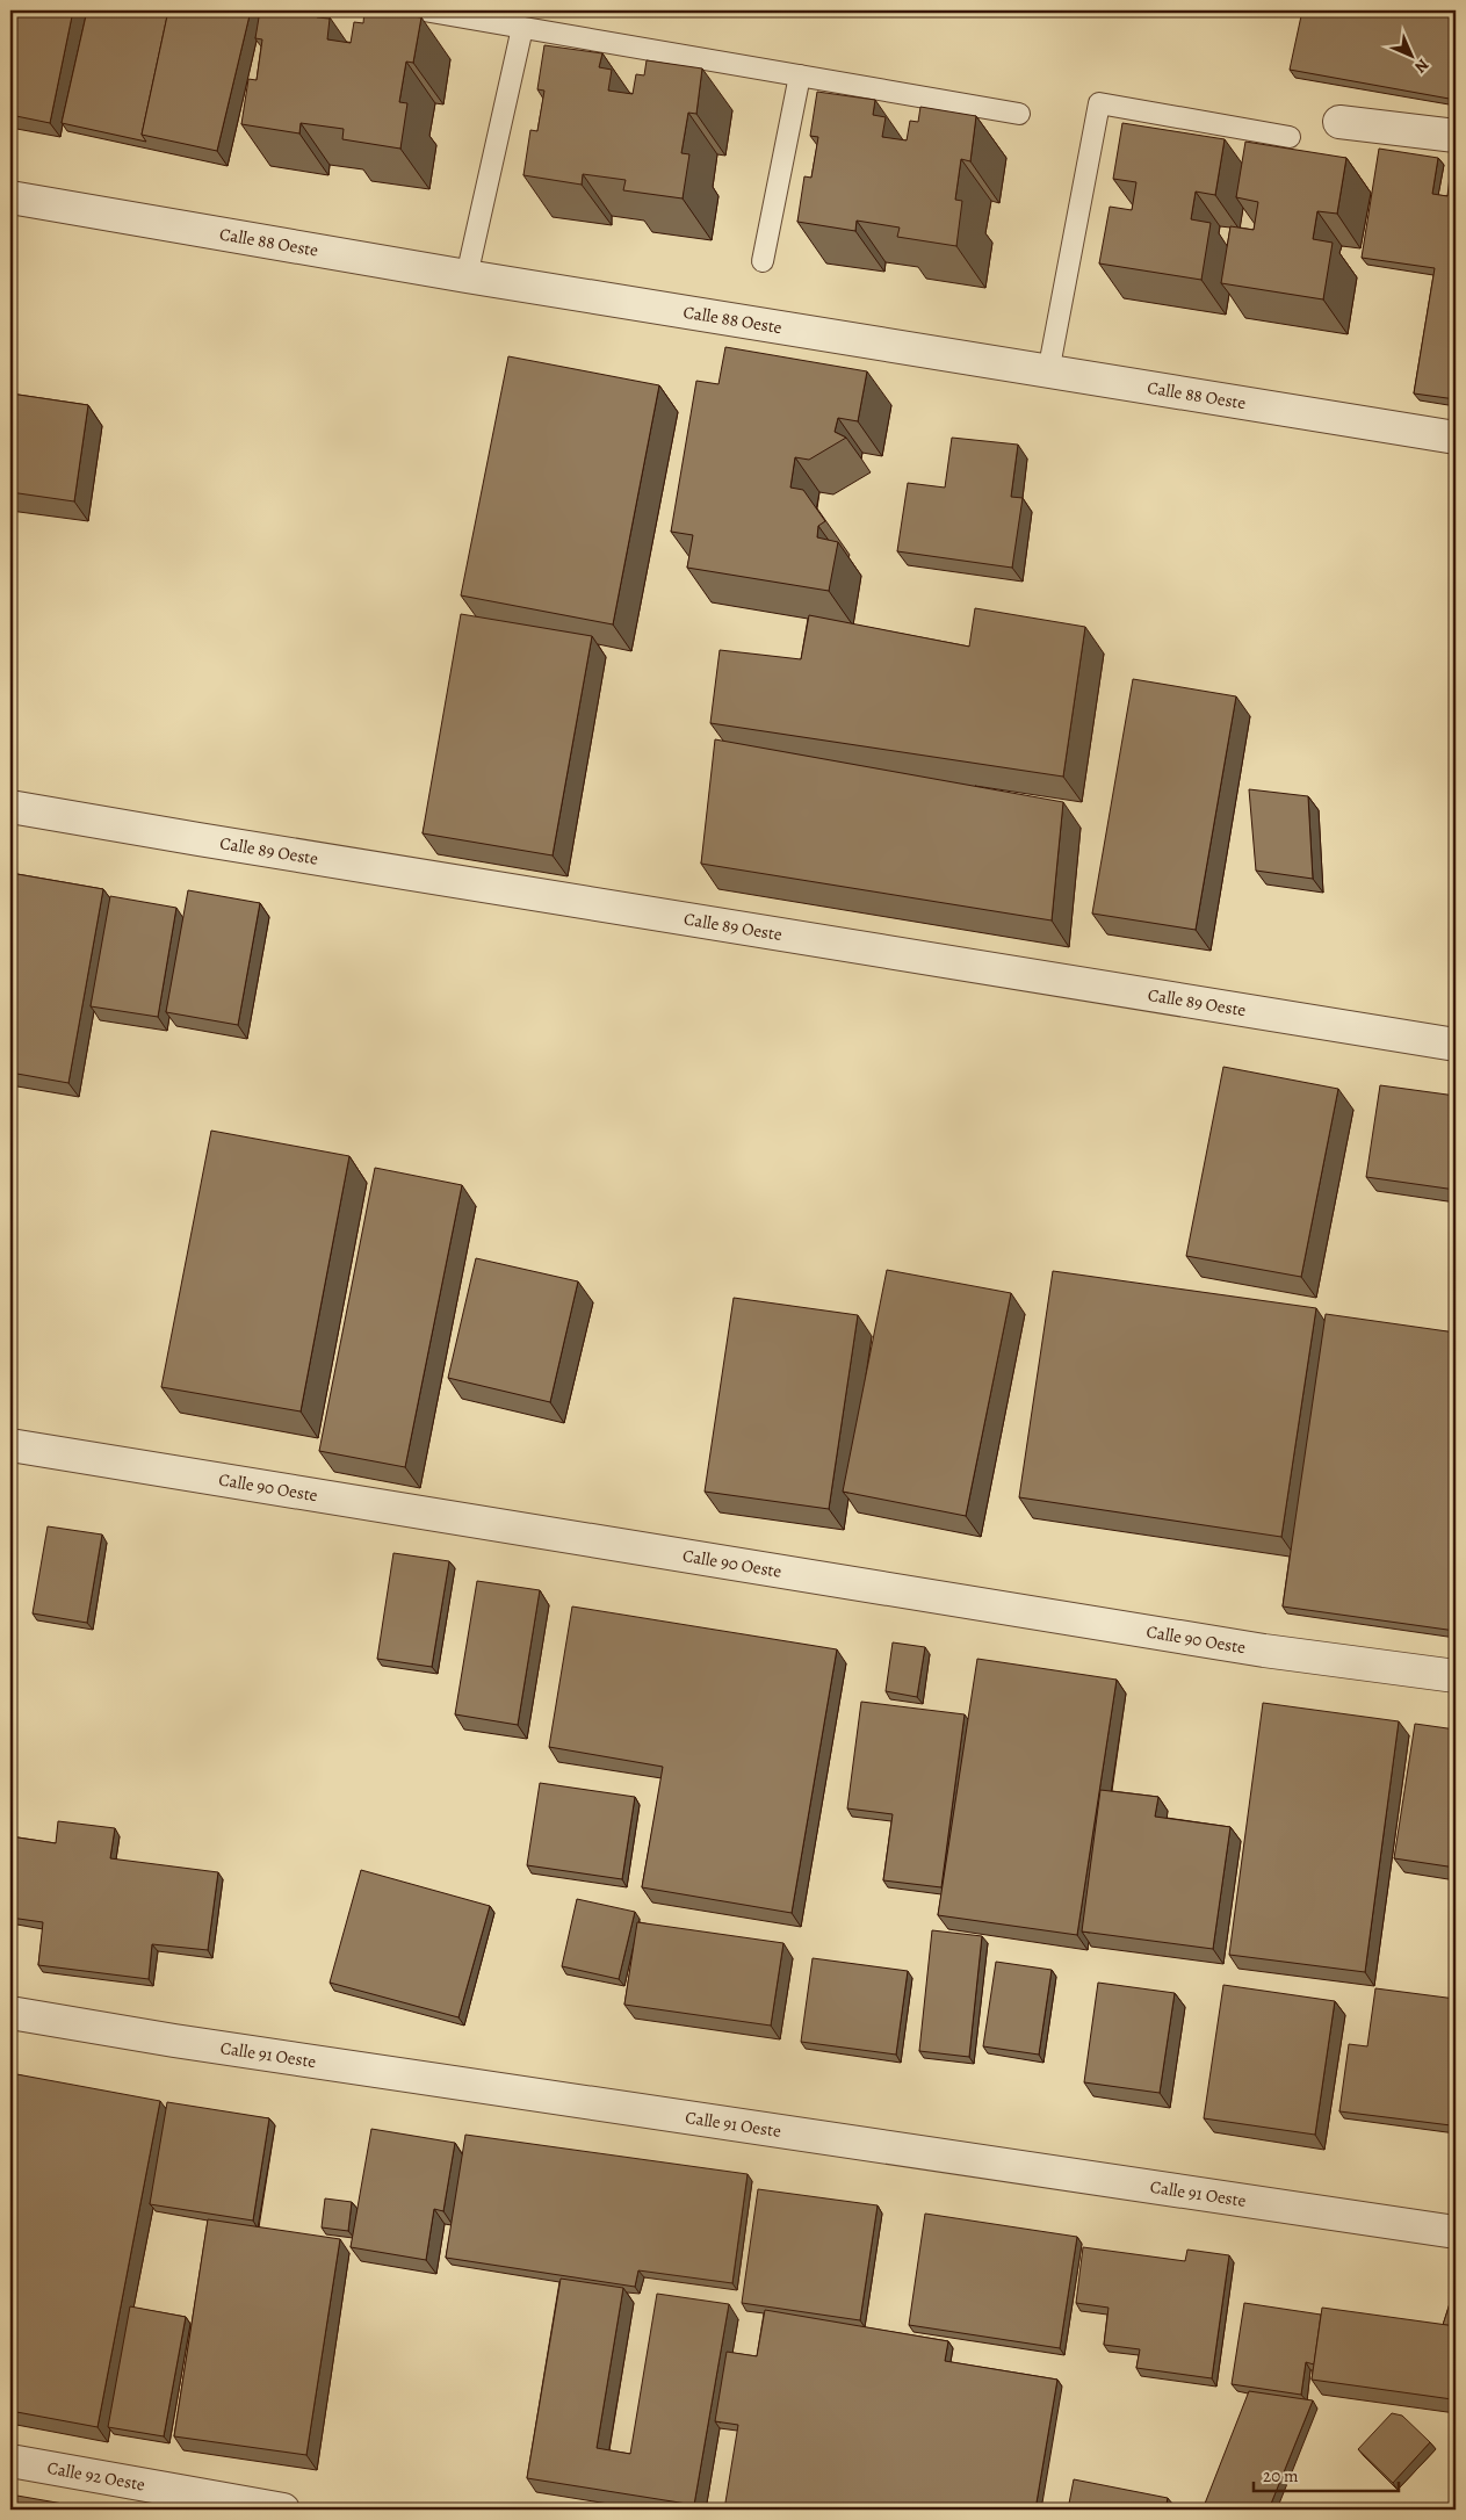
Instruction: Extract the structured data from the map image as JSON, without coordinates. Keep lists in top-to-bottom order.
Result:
{
  "streets": {
    "street": [
      "Calle 88 Oeste",
      "Calle 89 Oeste",
      "Calle 90 Oeste",
      "Calle 91 Oeste",
      "Calle 92 Oeste"
    ]
  },
  "scale_bar": "20 m",
  "north": "bottom right"
}
